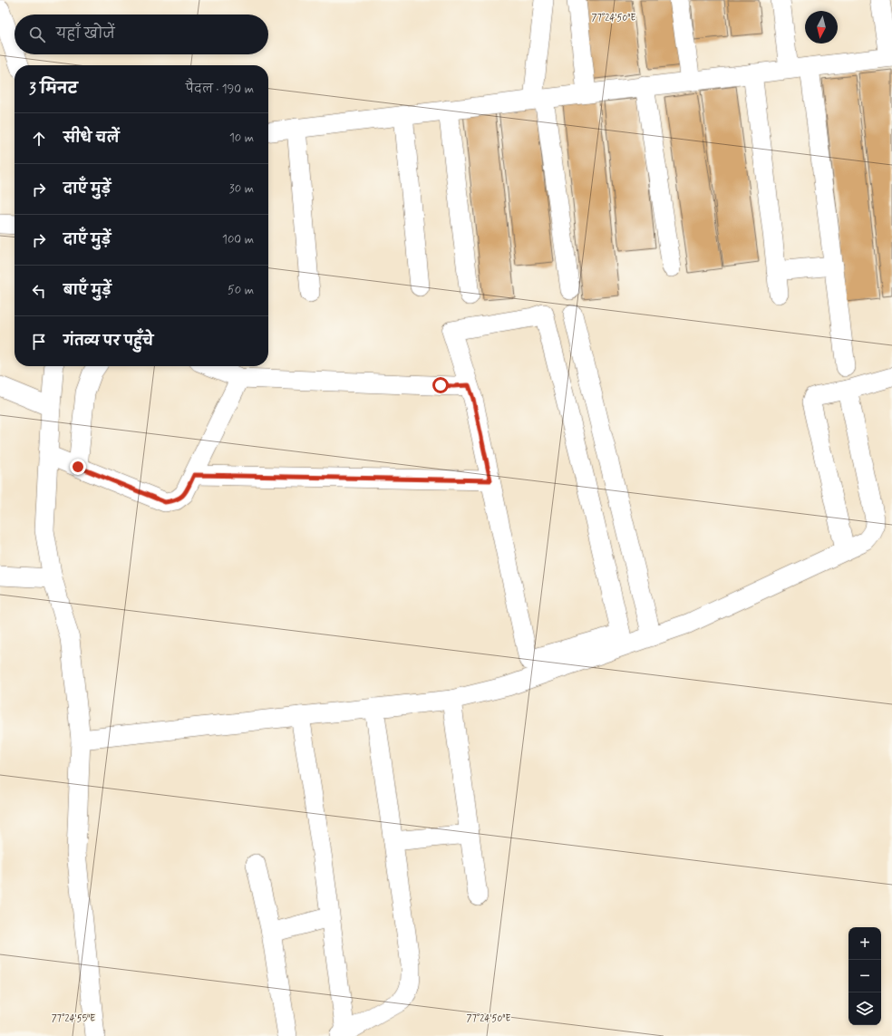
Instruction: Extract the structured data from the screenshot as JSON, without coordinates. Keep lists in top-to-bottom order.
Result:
{
  "north": "bottom",
  "page": {
    "search": "यहाँ खोजें",
    "heading": ["3 मिनट", "पैदल · 190 m"],
    "list": [
      ["सीधे चलें", "10 m"],
      ["दाएँ मुड़ें", "30 m"],
      ["दाएँ मुड़ें", "100 m"],
      ["बाएँ मुड़ें", "50 m"],
      "गंतव्य पर पहुँचे"
    ],
    "map_buttons": ["+", "−"]
  },
  "coordinates": ["77°24'50\"E", "77°24'55\"E"]
}
